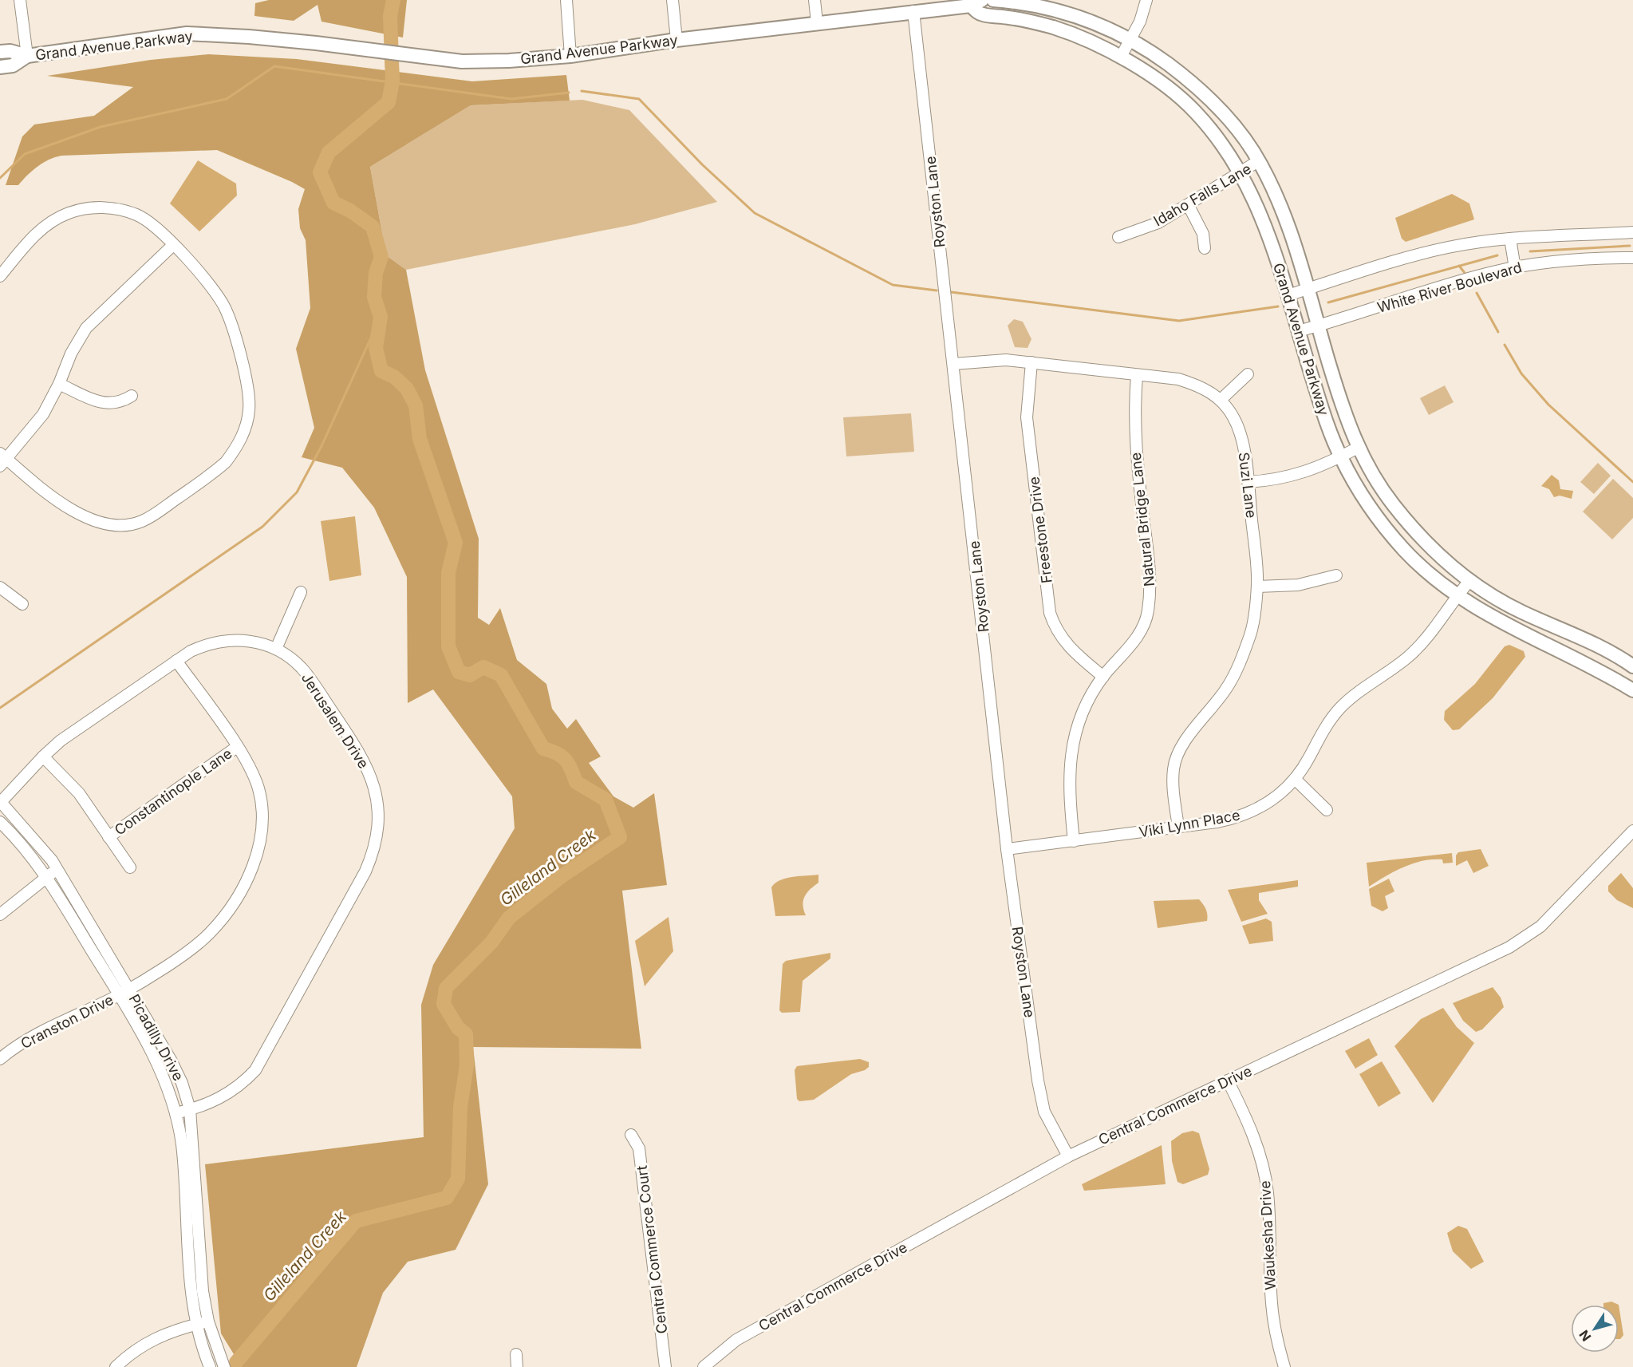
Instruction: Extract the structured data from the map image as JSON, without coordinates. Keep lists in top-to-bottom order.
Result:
{
  "streets": {
    "main road": ["Grand Avenue Parkway"],
    "street": [
      "Idaho Falls Lane",
      "Royston Lane",
      "White River Boulevard",
      "Suzi Lane",
      "Natural Bridge Lane",
      "Freestone Drive",
      "Jerusalem Drive",
      "Constantinople Lane",
      "Viki Lynn Place",
      "Cranston Drive",
      "Picadilly Drive",
      "Central Commerce Drive",
      "Waukesha Drive",
      "Central Commerce Court"
    ]
  },
  "crossings": [
    ["Grand Avenue Parkway", "Idaho Falls Lane"],
    ["Grand Avenue Parkway", "Royston Lane"],
    ["Grand Avenue Parkway", "White River Boulevard"],
    ["Grand Avenue Parkway", "Viki Lynn Place"],
    ["Royston Lane", "Suzi Lane"],
    ["Royston Lane", "Viki Lynn Place"],
    ["Royston Lane", "Central Commerce Drive"],
    ["Suzi Lane", "Natural Bridge Lane"],
    ["Suzi Lane", "Freestone Drive"],
    ["Suzi Lane", "Viki Lynn Place"],
    ["Natural Bridge Lane", "Freestone Drive"],
    ["Natural Bridge Lane", "Viki Lynn Place"],
    ["Jerusalem Drive", "Cranston Drive"],
    ["Jerusalem Drive", "Picadilly Drive"],
    ["Constantinople Lane", "Cranston Drive"],
    ["Cranston Drive", "Picadilly Drive"],
    ["Central Commerce Drive", "Waukesha Drive"]
  ],
  "water": ["Gilleland Creek"],
  "north": "bottom left"
}
